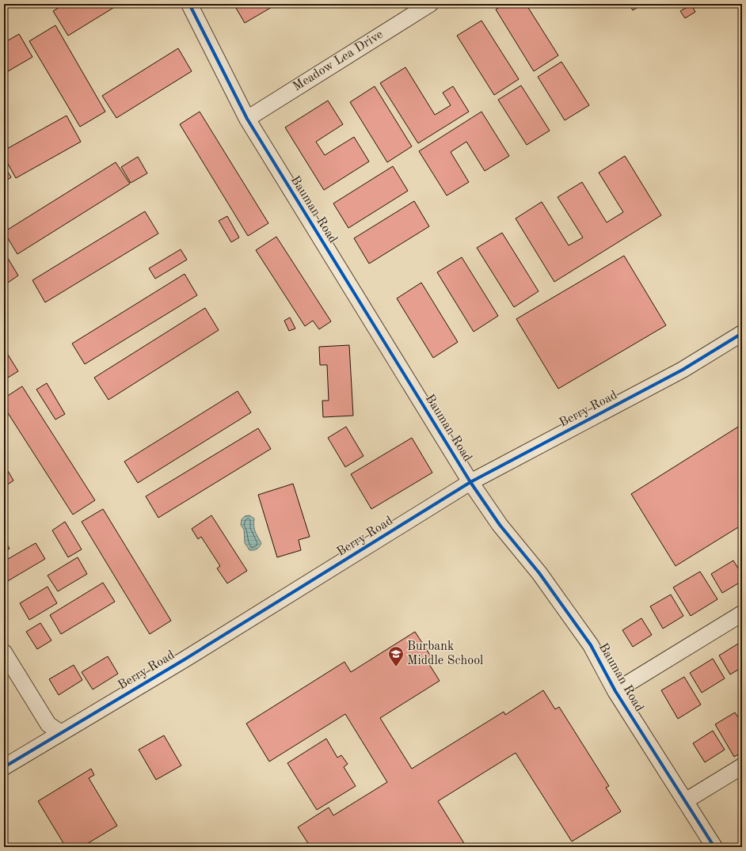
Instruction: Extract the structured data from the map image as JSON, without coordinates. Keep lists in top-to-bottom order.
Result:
{
  "streets": {
    "street": ["Meadow Lea Drive", "Bauman Road", "Berry Road"]
  },
  "crossings": [
    ["Meadow Lea Drive", "Bauman Road"],
    ["Bauman Road", "Berry Road"]
  ],
  "places": {
    "school or university": ["Burbank Middle School"]
  }
}
